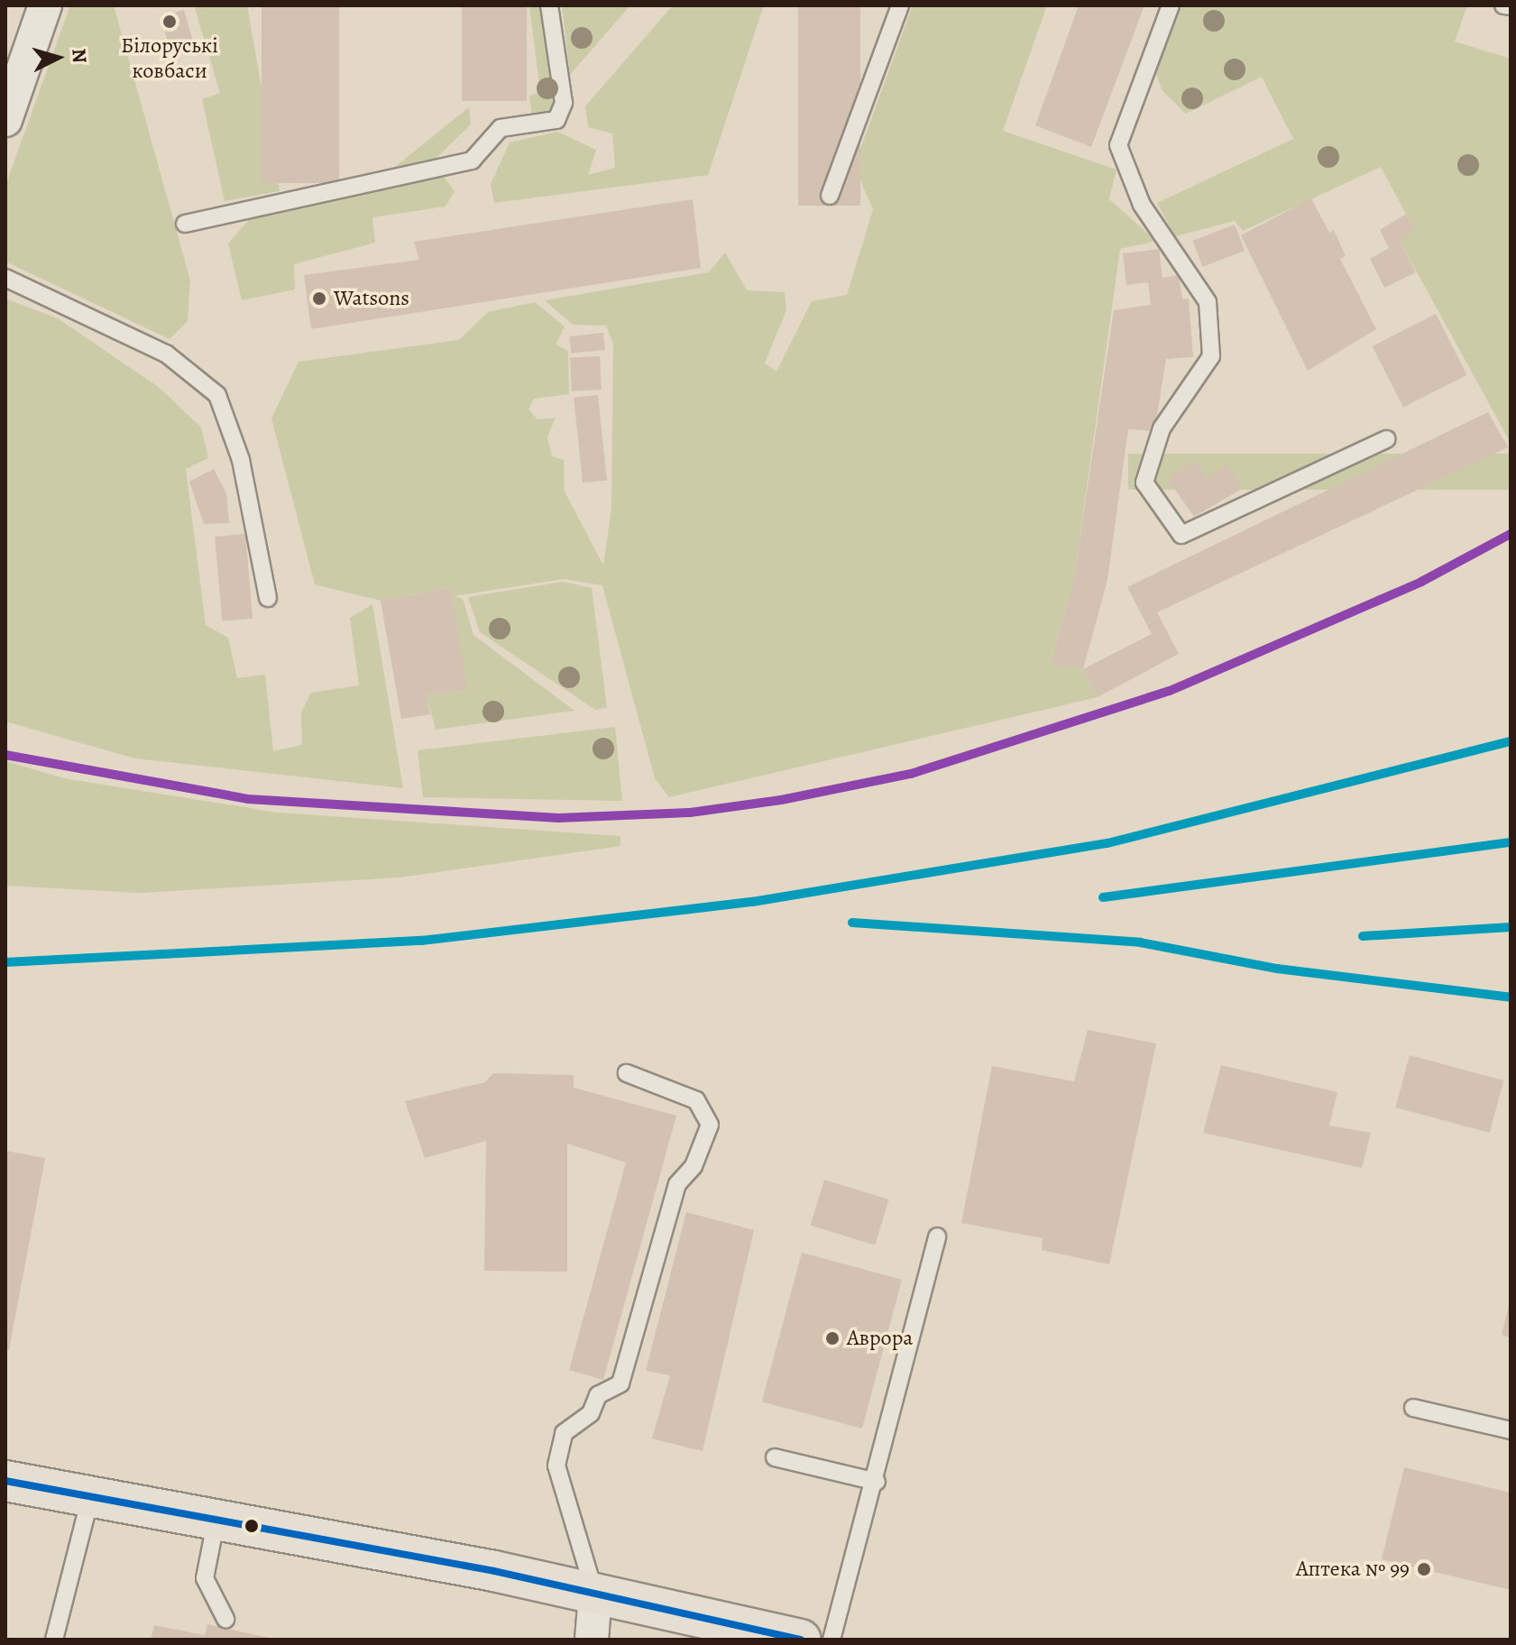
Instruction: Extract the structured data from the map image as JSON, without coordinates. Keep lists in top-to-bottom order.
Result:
{
  "places": [
    "Білоруські ковбаси",
    "Watsons",
    "Аврора",
    "Аптека № 99"
  ],
  "north": "right"
}
